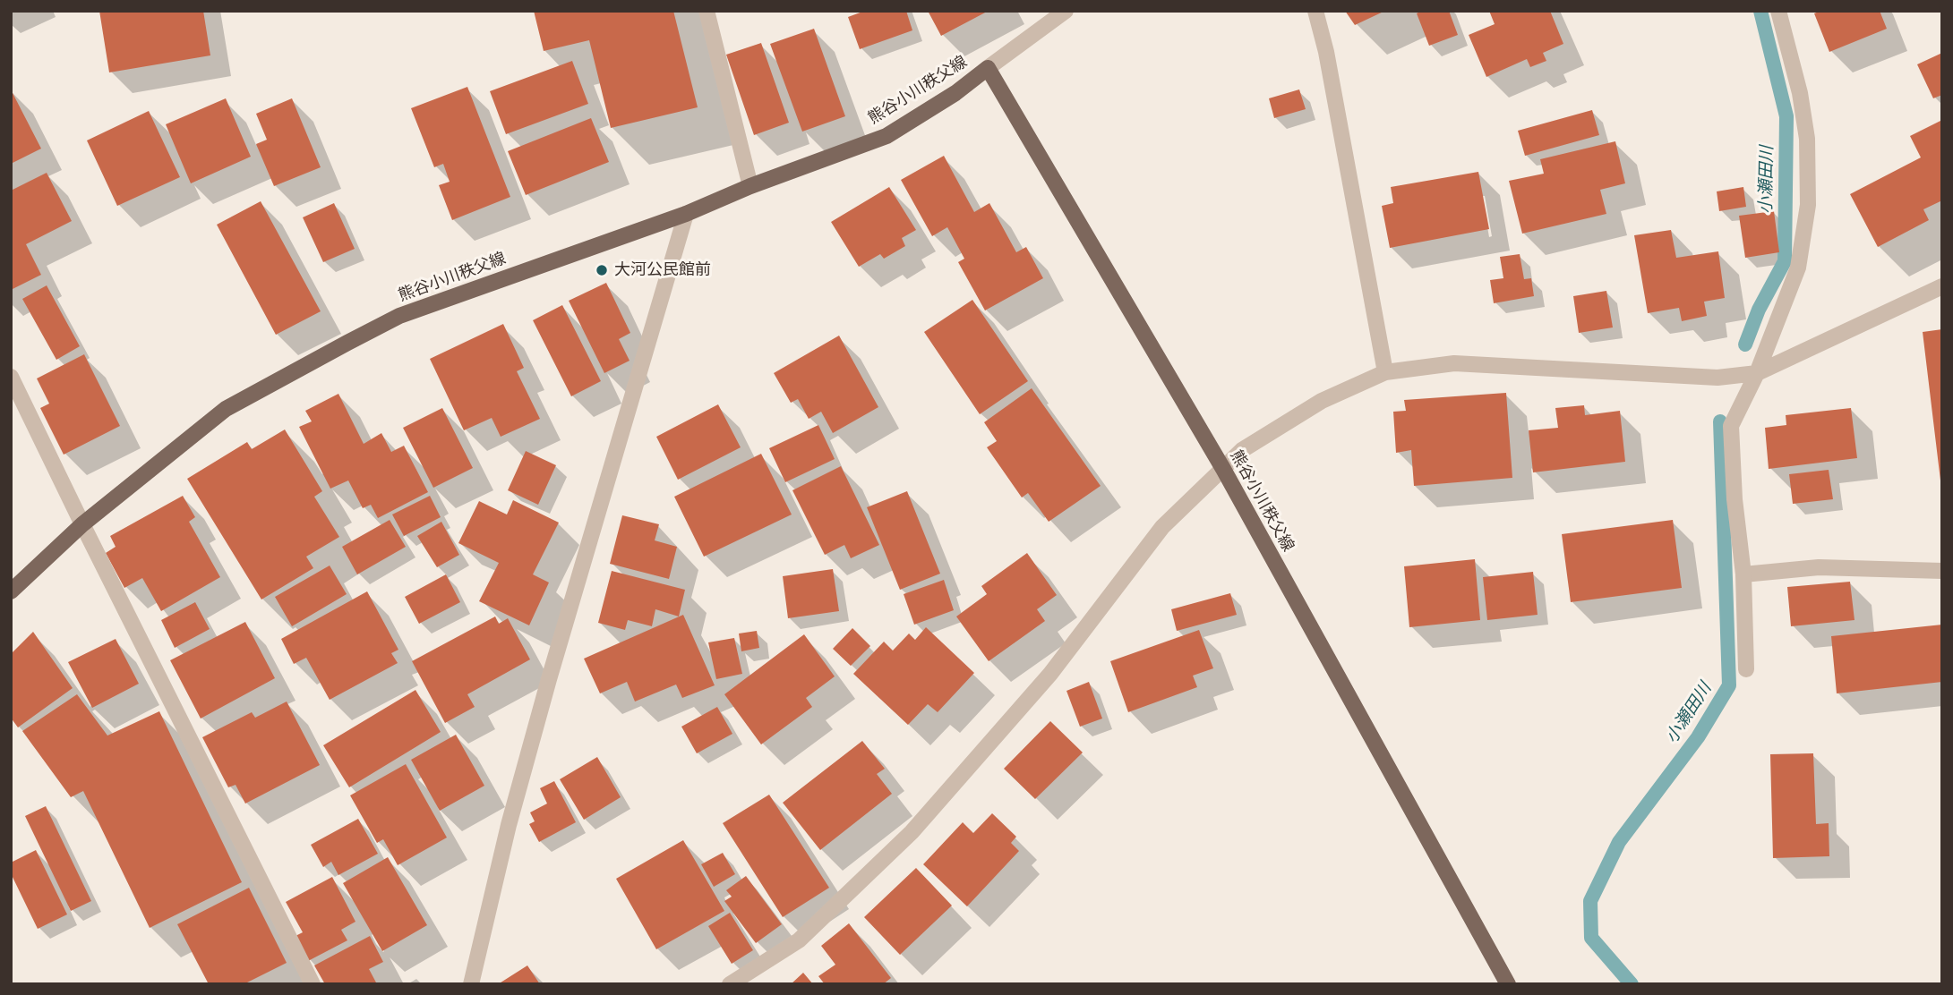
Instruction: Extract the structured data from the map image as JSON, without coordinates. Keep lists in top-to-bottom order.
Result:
{
  "streets": {
    "main road": ["熊谷小川秩父線"]
  },
  "water": ["小瀬田川"],
  "places": ["大河公民館前"]
}
